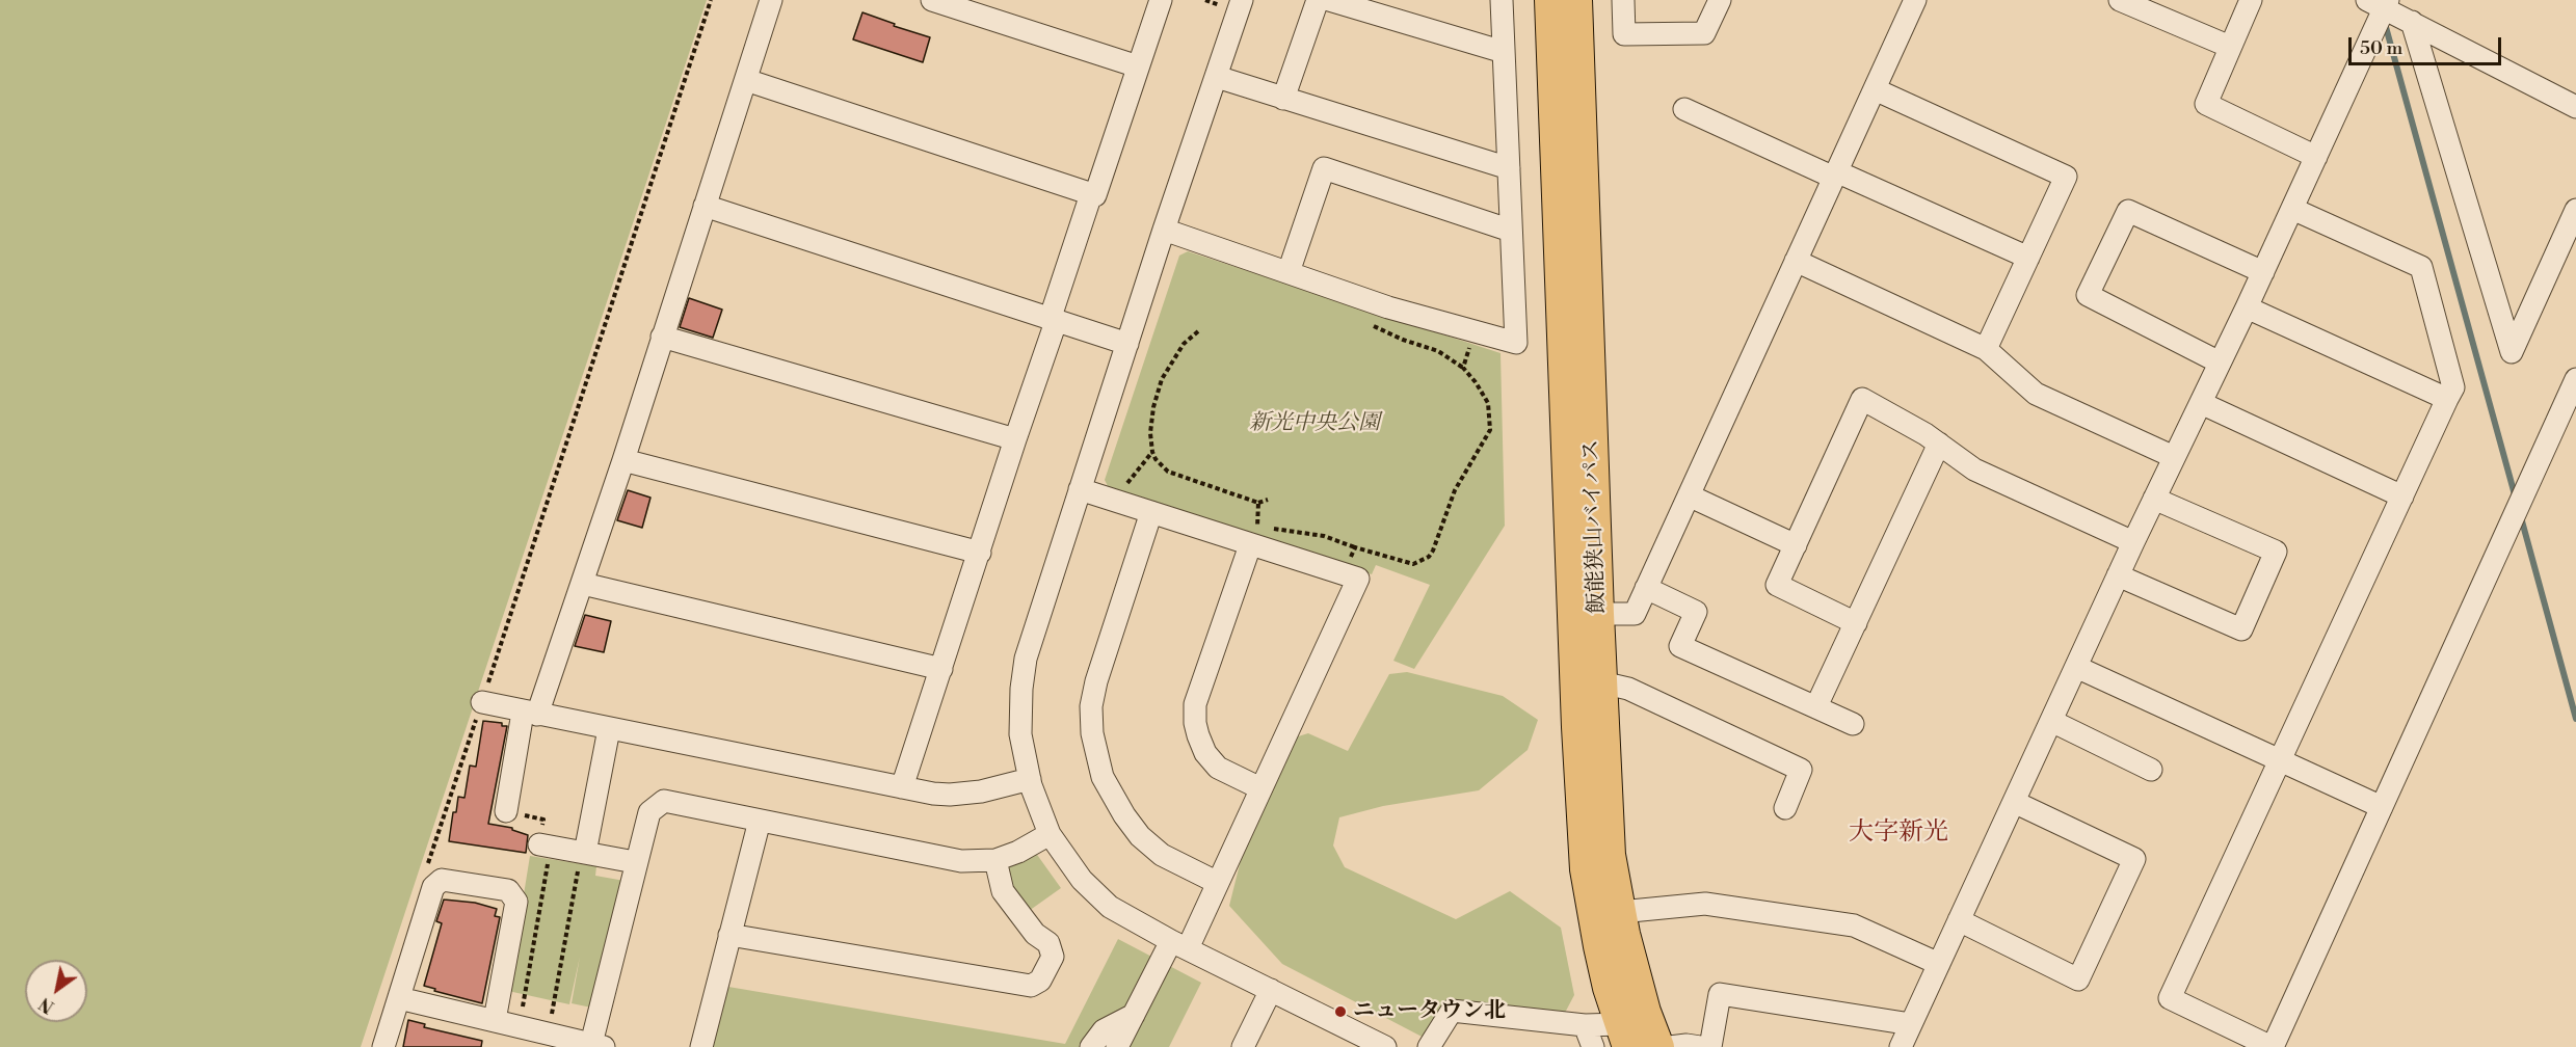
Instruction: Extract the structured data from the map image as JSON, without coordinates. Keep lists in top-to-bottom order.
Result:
{
  "streets": {
    "highway": ["飯能狭山バイパス"]
  },
  "districts": ["大字新光"],
  "parks": ["新光中央公園"],
  "places": ["ニュータウン北"],
  "scale_bar": "50 m",
  "north": "bottom left"
}
